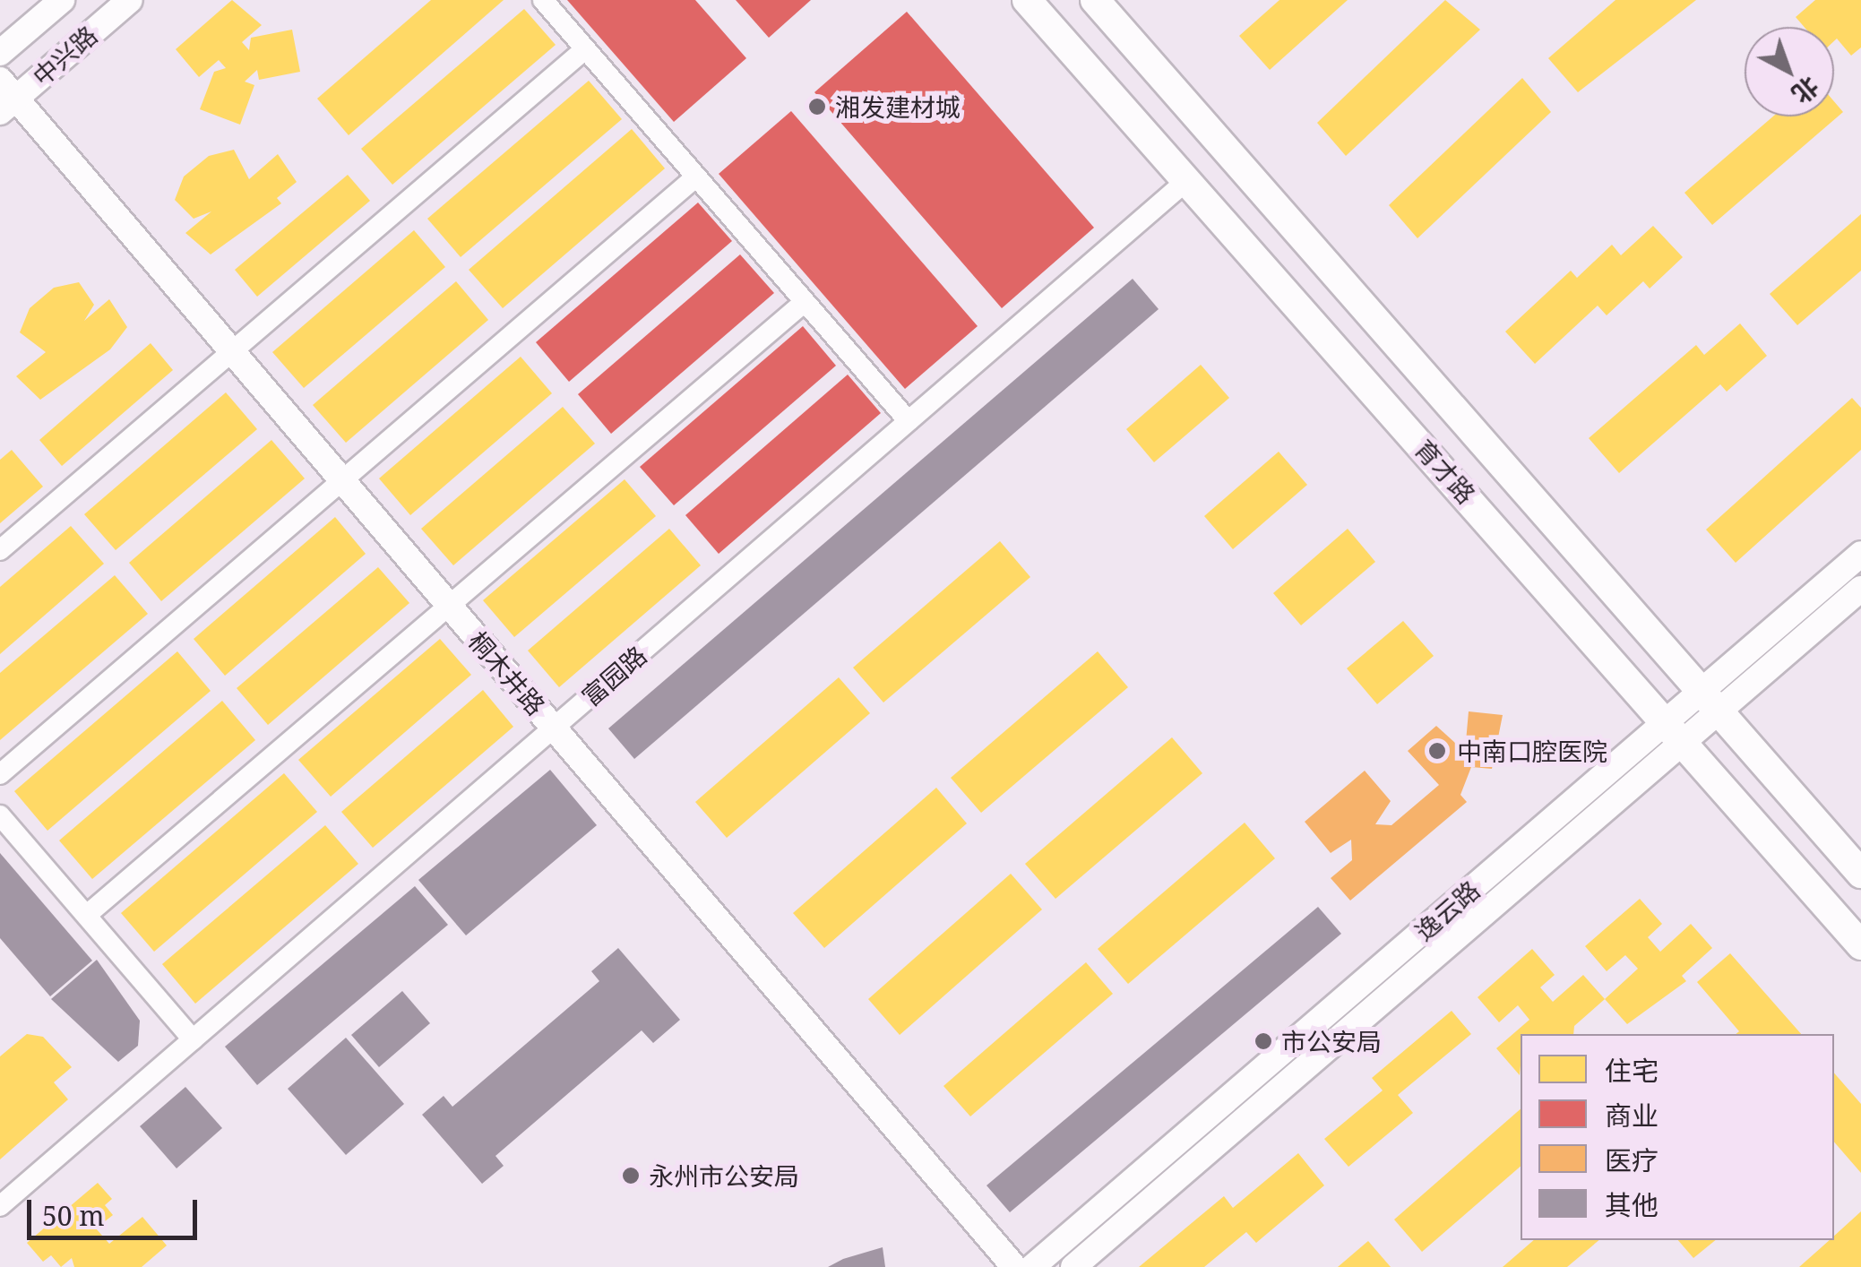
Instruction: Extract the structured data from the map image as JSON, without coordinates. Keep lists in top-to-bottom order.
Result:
{
  "streets": {
    "main road": ["育才路"],
    "street": [
      "中兴路",
      "桐木井路",
      "富园路",
      "逸云路"
    ]
  },
  "crossings": [
    ["中兴路", "桐木井路"],
    ["育才路", "富园路"],
    ["育才路", "逸云路"],
    ["桐木井路", "富园路"]
  ],
  "places": [
    "湘发建材城",
    "中南口腔医院",
    "市公安局",
    "永州市公安局"
  ],
  "legend": [
    "住宅",
    "商业",
    "医疗",
    "其他"
  ],
  "scale_bar": "50 m",
  "north": "bottom right"
}
